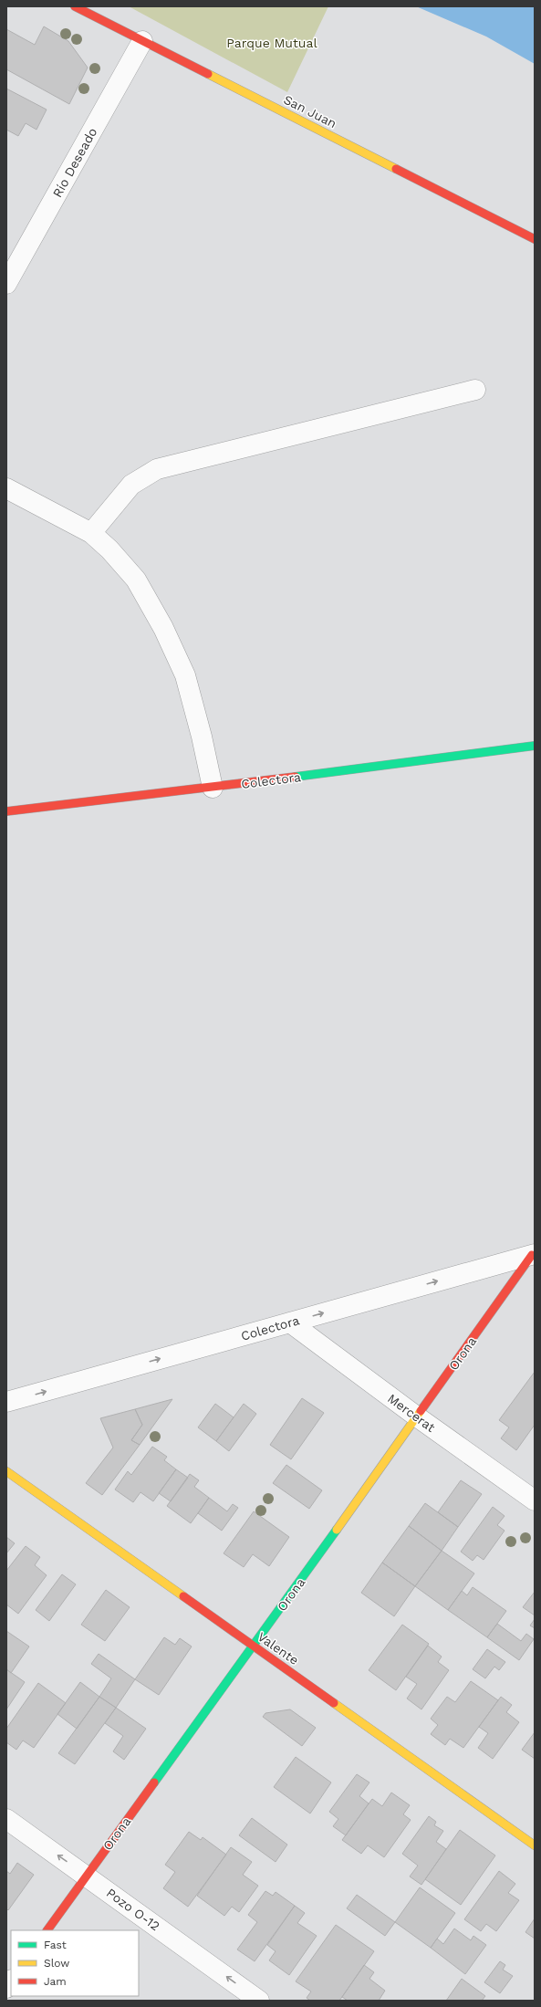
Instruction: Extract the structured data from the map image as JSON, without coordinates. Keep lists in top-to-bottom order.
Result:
{
  "streets": {
    "street": [
      "San Juan",
      "Río Deseado",
      "Colectora",
      "Orona",
      "Mercerat",
      "Valente",
      "Pozo O-12"
    ]
  },
  "crossings": [
    ["San Juan", "Río Deseado"],
    ["Colectora", "Orona"],
    ["Colectora", "Mercerat"],
    ["Orona", "Mercerat"],
    ["Orona", "Valente"],
    ["Orona", "Pozo O-12"]
  ],
  "one_way": ["Colectora", "Pozo O-12"],
  "parks": ["Parque Mutual"],
  "legend": ["Fast", "Slow", "Jam"]
}
